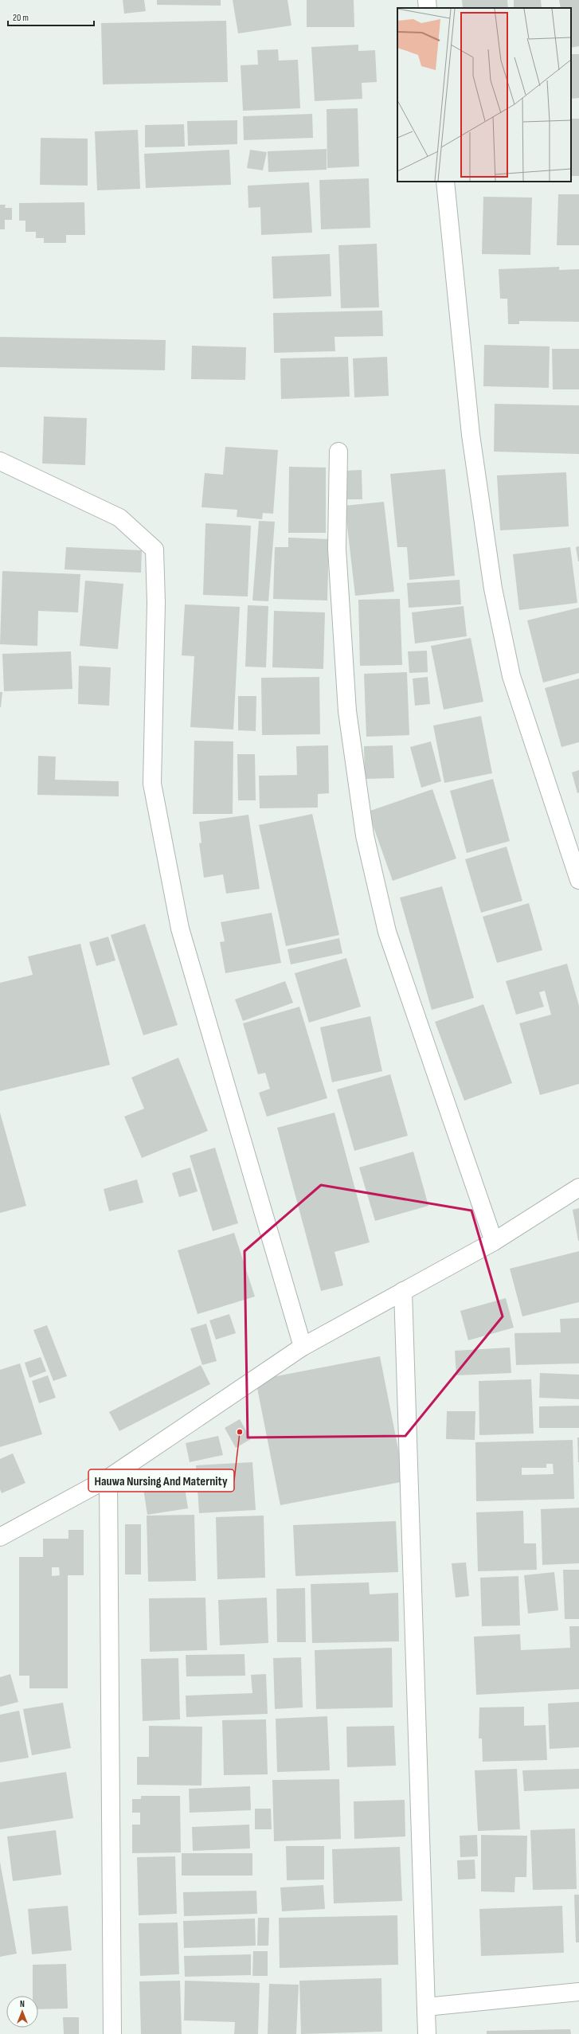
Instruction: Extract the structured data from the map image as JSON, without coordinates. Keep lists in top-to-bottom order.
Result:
{
  "places": ["Hauwa Nursing And Maternity"],
  "scale_bar": "20 m",
  "north": "top"
}
